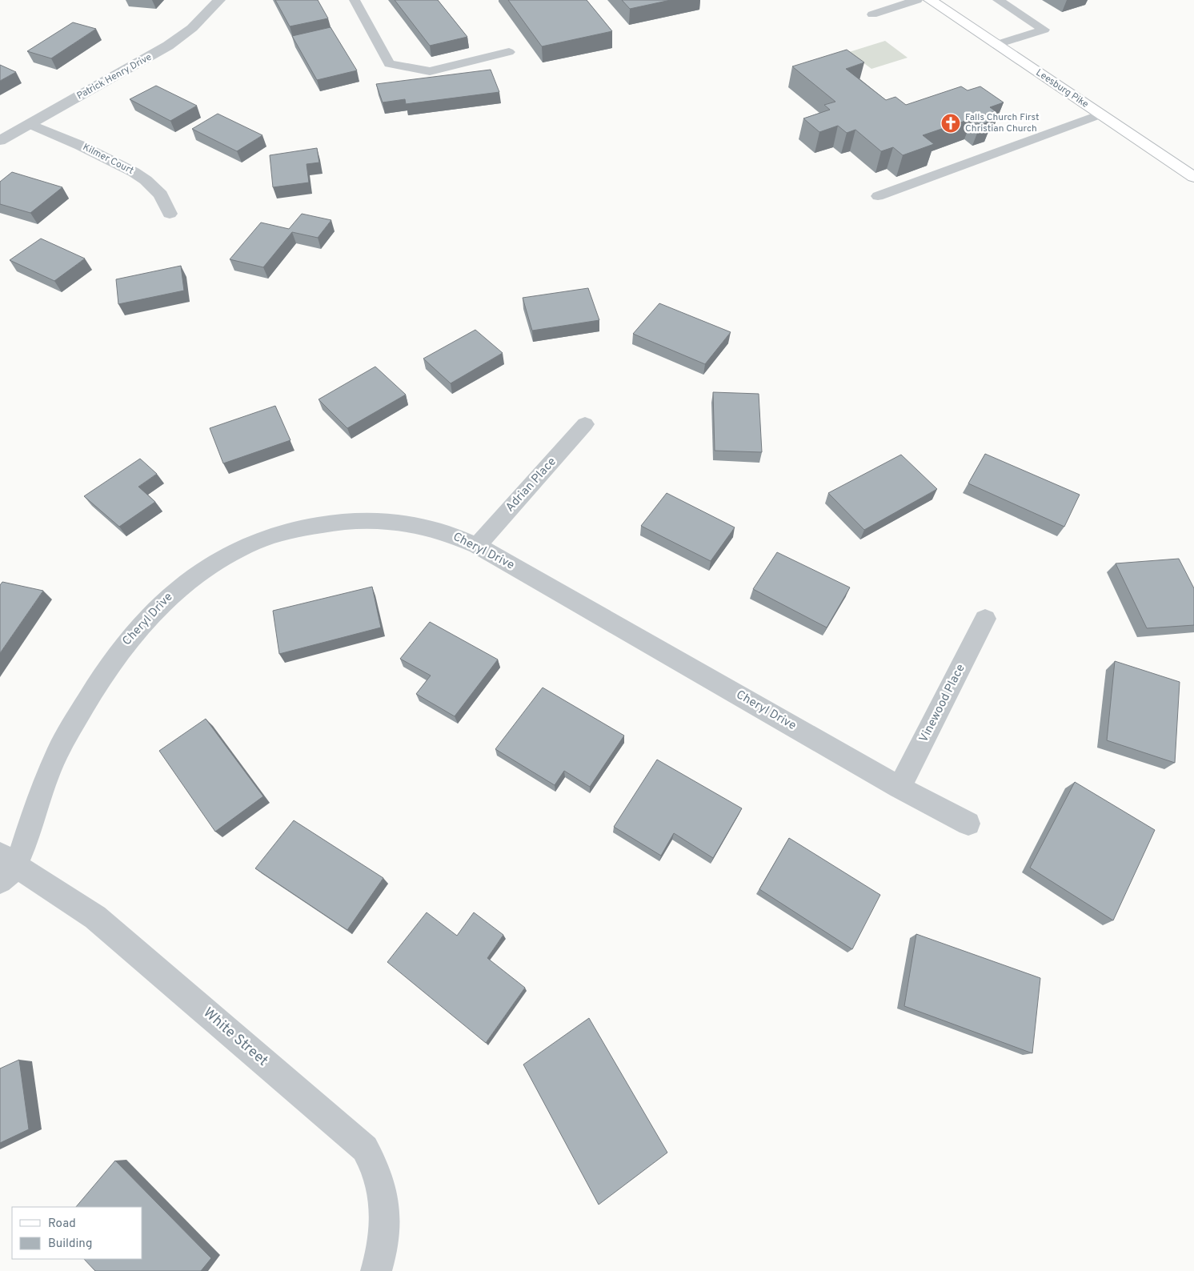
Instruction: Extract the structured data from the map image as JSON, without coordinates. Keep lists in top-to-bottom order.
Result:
{
  "streets": {
    "main road": ["Leesburg Pike"],
    "street": [
      "Patrick Henry Drive",
      "Kilmer Court",
      "Adrian Place",
      "Cheryl Drive",
      "Vinewood Place",
      "White Street"
    ]
  },
  "crossings": [
    ["Patrick Henry Drive", "Kilmer Court"],
    ["Adrian Place", "Cheryl Drive"],
    ["Cheryl Drive", "Vinewood Place"],
    ["Cheryl Drive", "White Street"]
  ],
  "places": {
    "church": ["Falls Church First Christian Church"]
  },
  "legend": ["Road", "Building"]
}
